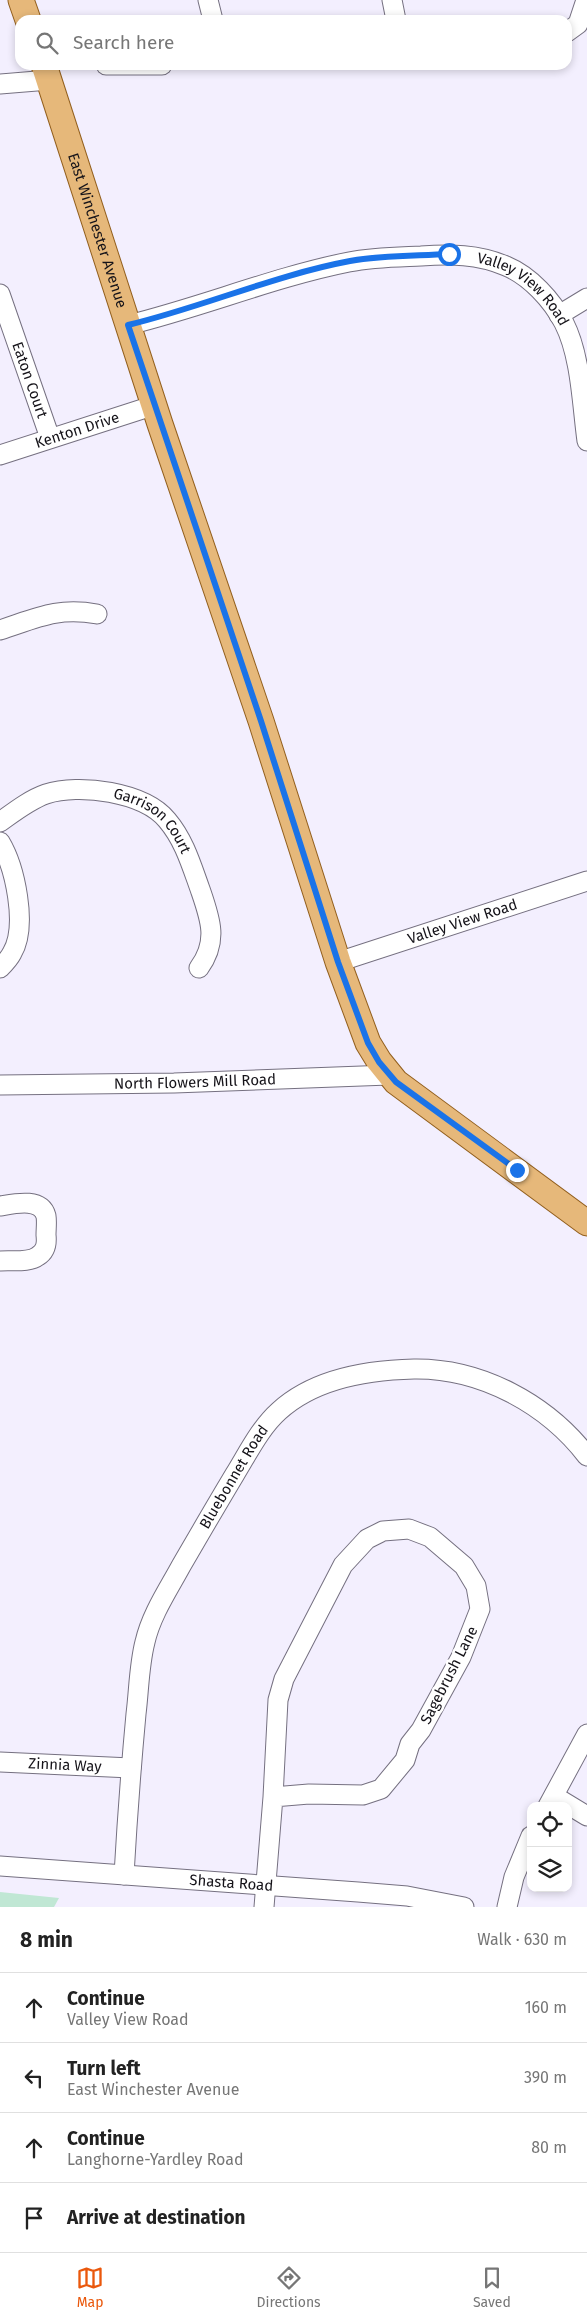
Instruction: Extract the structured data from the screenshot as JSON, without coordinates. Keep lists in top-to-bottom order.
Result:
{
  "streets": {
    "main road": ["East Winchester Avenue"],
    "street": [
      "Valley View Road",
      "Eaton Court",
      "Kenton Drive",
      "Garrison Court",
      "North Flowers Mill Road",
      "Bluebonnet Road",
      "Sagebrush Lane",
      "Zinnia Way",
      "Shasta Road"
    ]
  },
  "crossings": [
    ["East Winchester Avenue", "Valley View Road"],
    ["East Winchester Avenue", "Kenton Drive"],
    ["East Winchester Avenue", "North Flowers Mill Road"],
    ["Eaton Court", "Kenton Drive"],
    ["Bluebonnet Road", "Zinnia Way"],
    ["Bluebonnet Road", "Shasta Road"],
    ["Sagebrush Lane", "Shasta Road"]
  ],
  "page": {
    "search": "Search here",
    "heading": ["8 min", "Walk · 630 m"],
    "list": [
      ["Continue", "Valley View Road", "160 m"],
      ["Turn left", "East Winchester Avenue", "390 m"],
      ["Continue", "Langhorne-Yardley Road", "80 m"],
      "Arrive at destination"
    ],
    "nav": ["Map", "Directions", "Saved"]
  }
}
